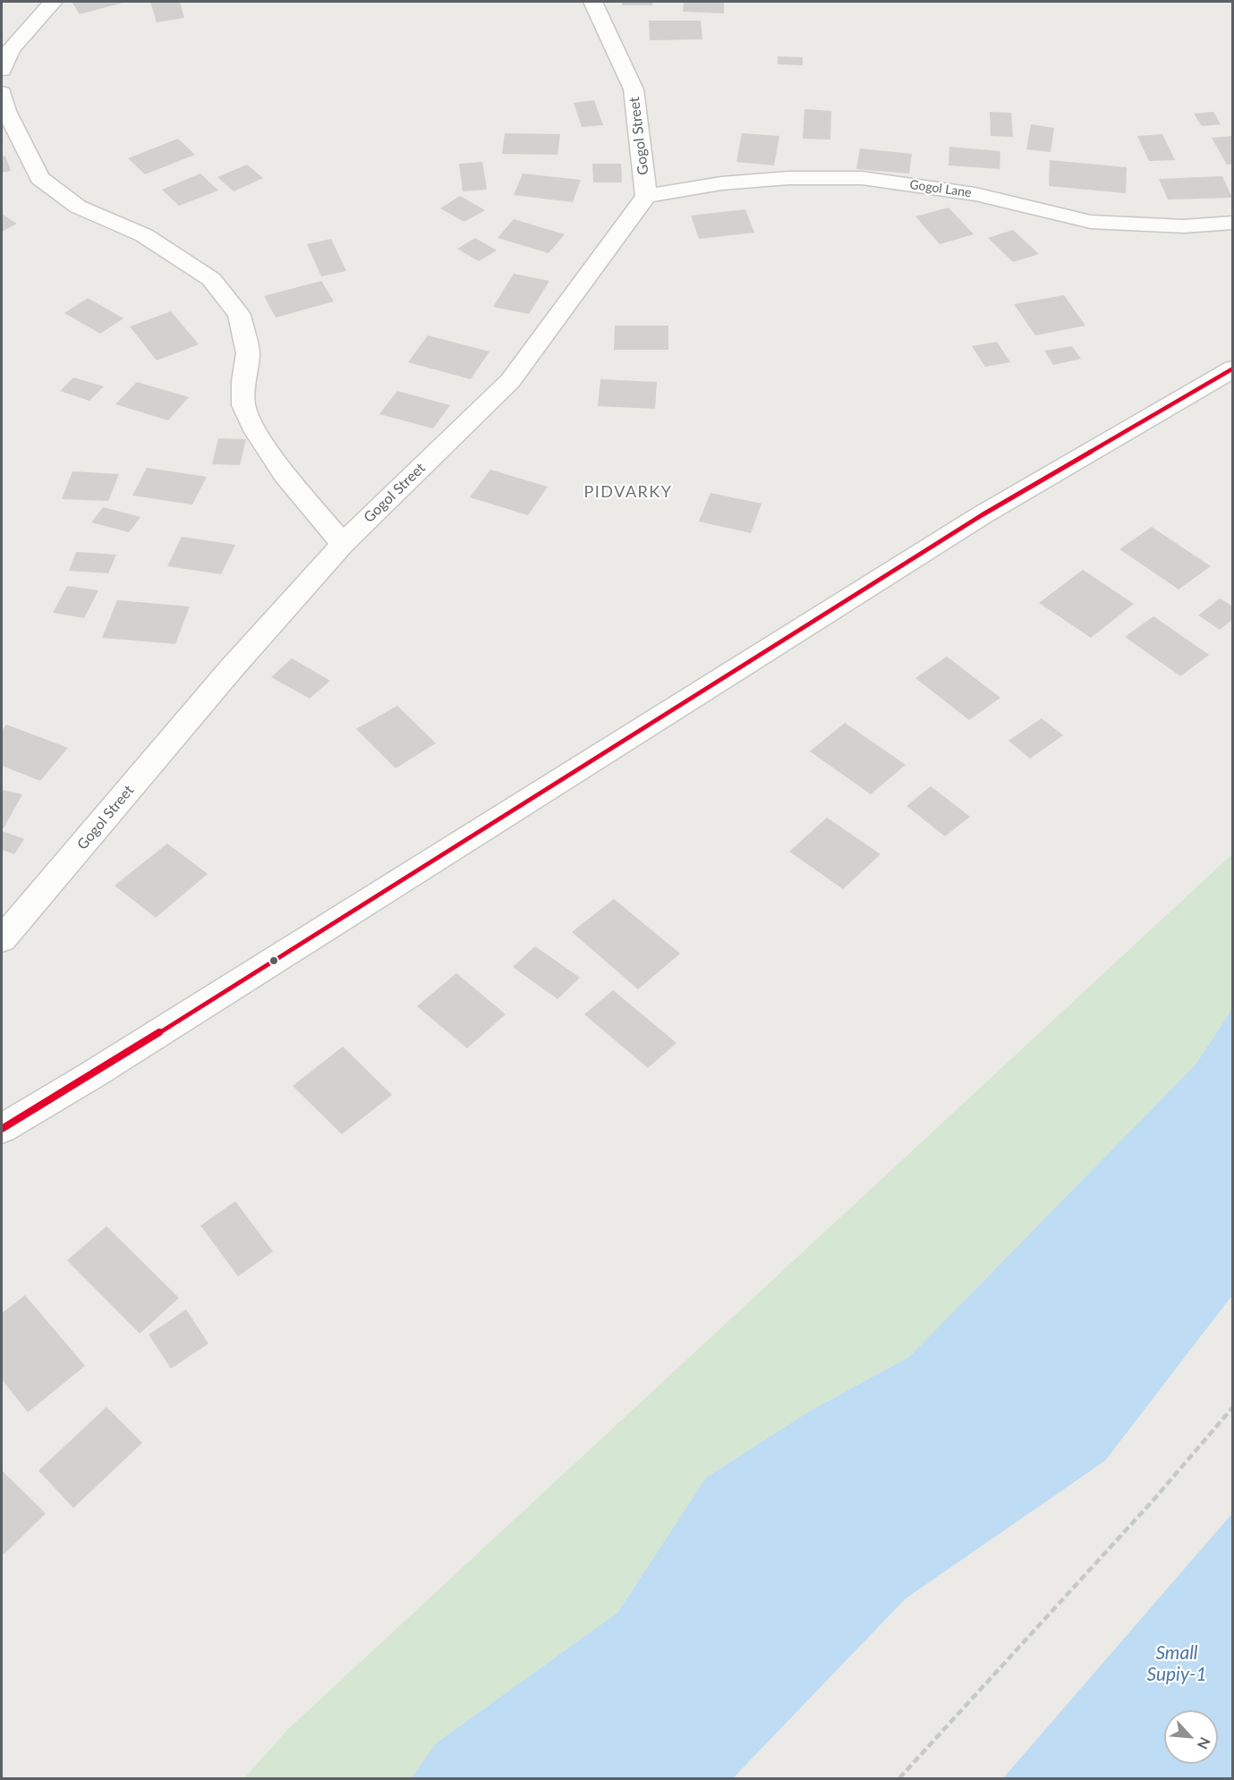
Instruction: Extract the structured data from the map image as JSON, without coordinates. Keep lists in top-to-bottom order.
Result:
{
  "streets": {
    "street": ["Gogol Street", "Gogol Lane"]
  },
  "crossings": [
    ["Gogol Street", "Gogol Lane"]
  ],
  "districts": ["PIDVARKY"],
  "water": ["Small Supiy-1"],
  "north": "bottom right"
}
